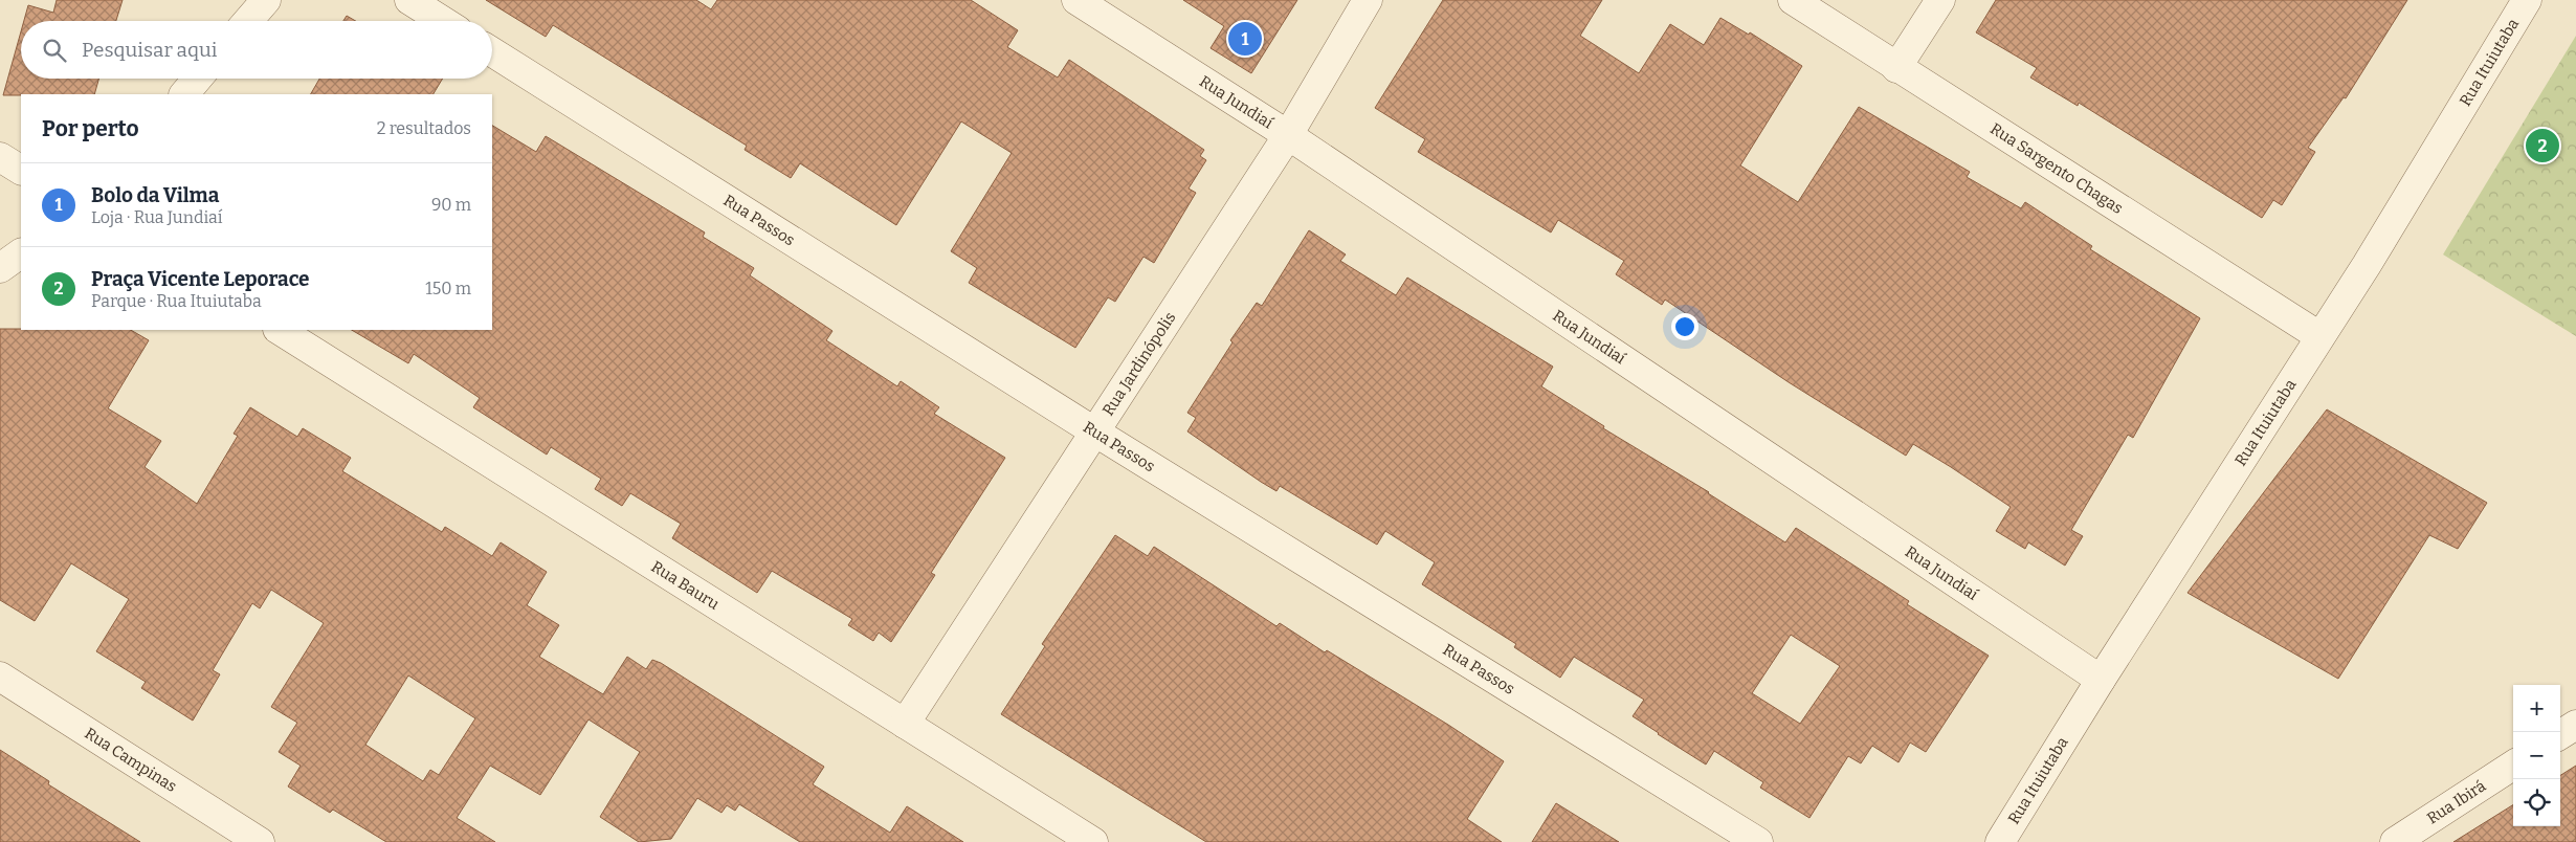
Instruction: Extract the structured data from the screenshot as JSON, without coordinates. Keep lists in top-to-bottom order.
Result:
{
  "streets": {
    "street": [
      "Rua Ituiutaba",
      "Rua Jundiaí",
      "Rua Sargento Chagas",
      "Rua Passos",
      "Rua Jardinópolis",
      "Rua Bauru",
      "Rua Campinas",
      "Rua Ibirá"
    ]
  },
  "crossings": [
    ["Rua Ituiutaba", "Rua Jundiaí"],
    ["Rua Ituiutaba", "Rua Sargento Chagas"],
    ["Rua Jundiaí", "Rua Jardinópolis"],
    ["Rua Passos", "Rua Jardinópolis"],
    ["Rua Jardinópolis", "Rua Bauru"]
  ],
  "page": {
    "pins": ["1", "2"],
    "search": "Pesquisar aqui",
    "heading": ["Por perto", "2 resultados"],
    "list": [
      {
        "mark": "1",
        "name": "Bolo da Vilma",
        "note": "Loja · Rua Jundiaí",
        "value": "90 m"
      },
      {
        "mark": "2",
        "name": "Praça Vicente Leporace",
        "note": "Parque · Rua Ituiutaba",
        "value": "150 m"
      }
    ],
    "map_buttons": ["+", "−"]
  }
}
